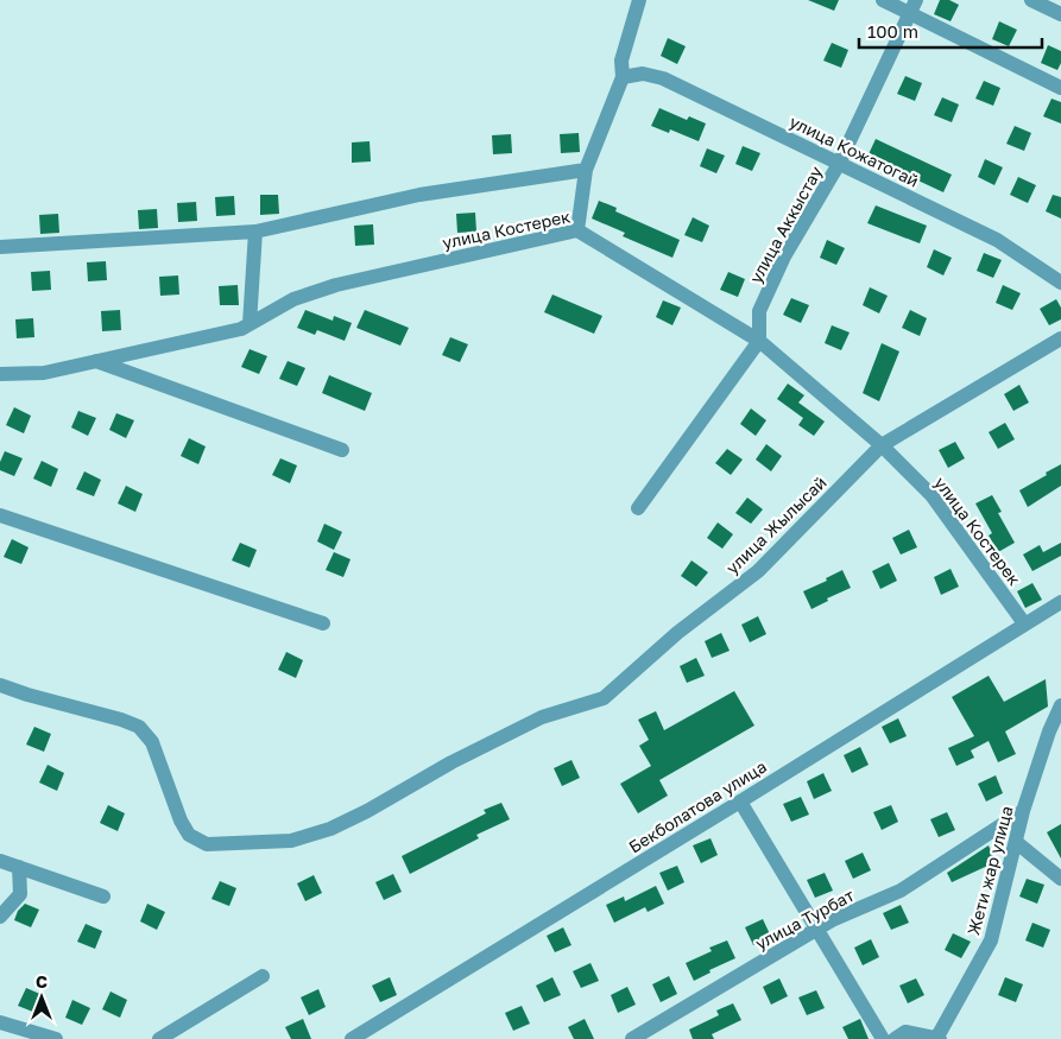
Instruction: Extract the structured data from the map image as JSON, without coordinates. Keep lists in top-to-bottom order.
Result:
{
  "streets": {
    "street": [
      "улица Кожатогай",
      "улица Аккыстау",
      "улица Костерек",
      "улица Жылысай",
      "Бекболатова улица",
      "Жети жар улица",
      "улица Турбат"
    ]
  },
  "crossings": [
    ["улица Кожатогай", "улица Аккыстау"],
    ["улица Аккыстау", "улица Костерек"],
    ["улица Костерек", "улица Жылысай"],
    ["улица Костерек", "Бекболатова улица"],
    ["Жети жар улица", "улица Турбат"]
  ],
  "scale_bar": "100 m",
  "north": "top"
}
